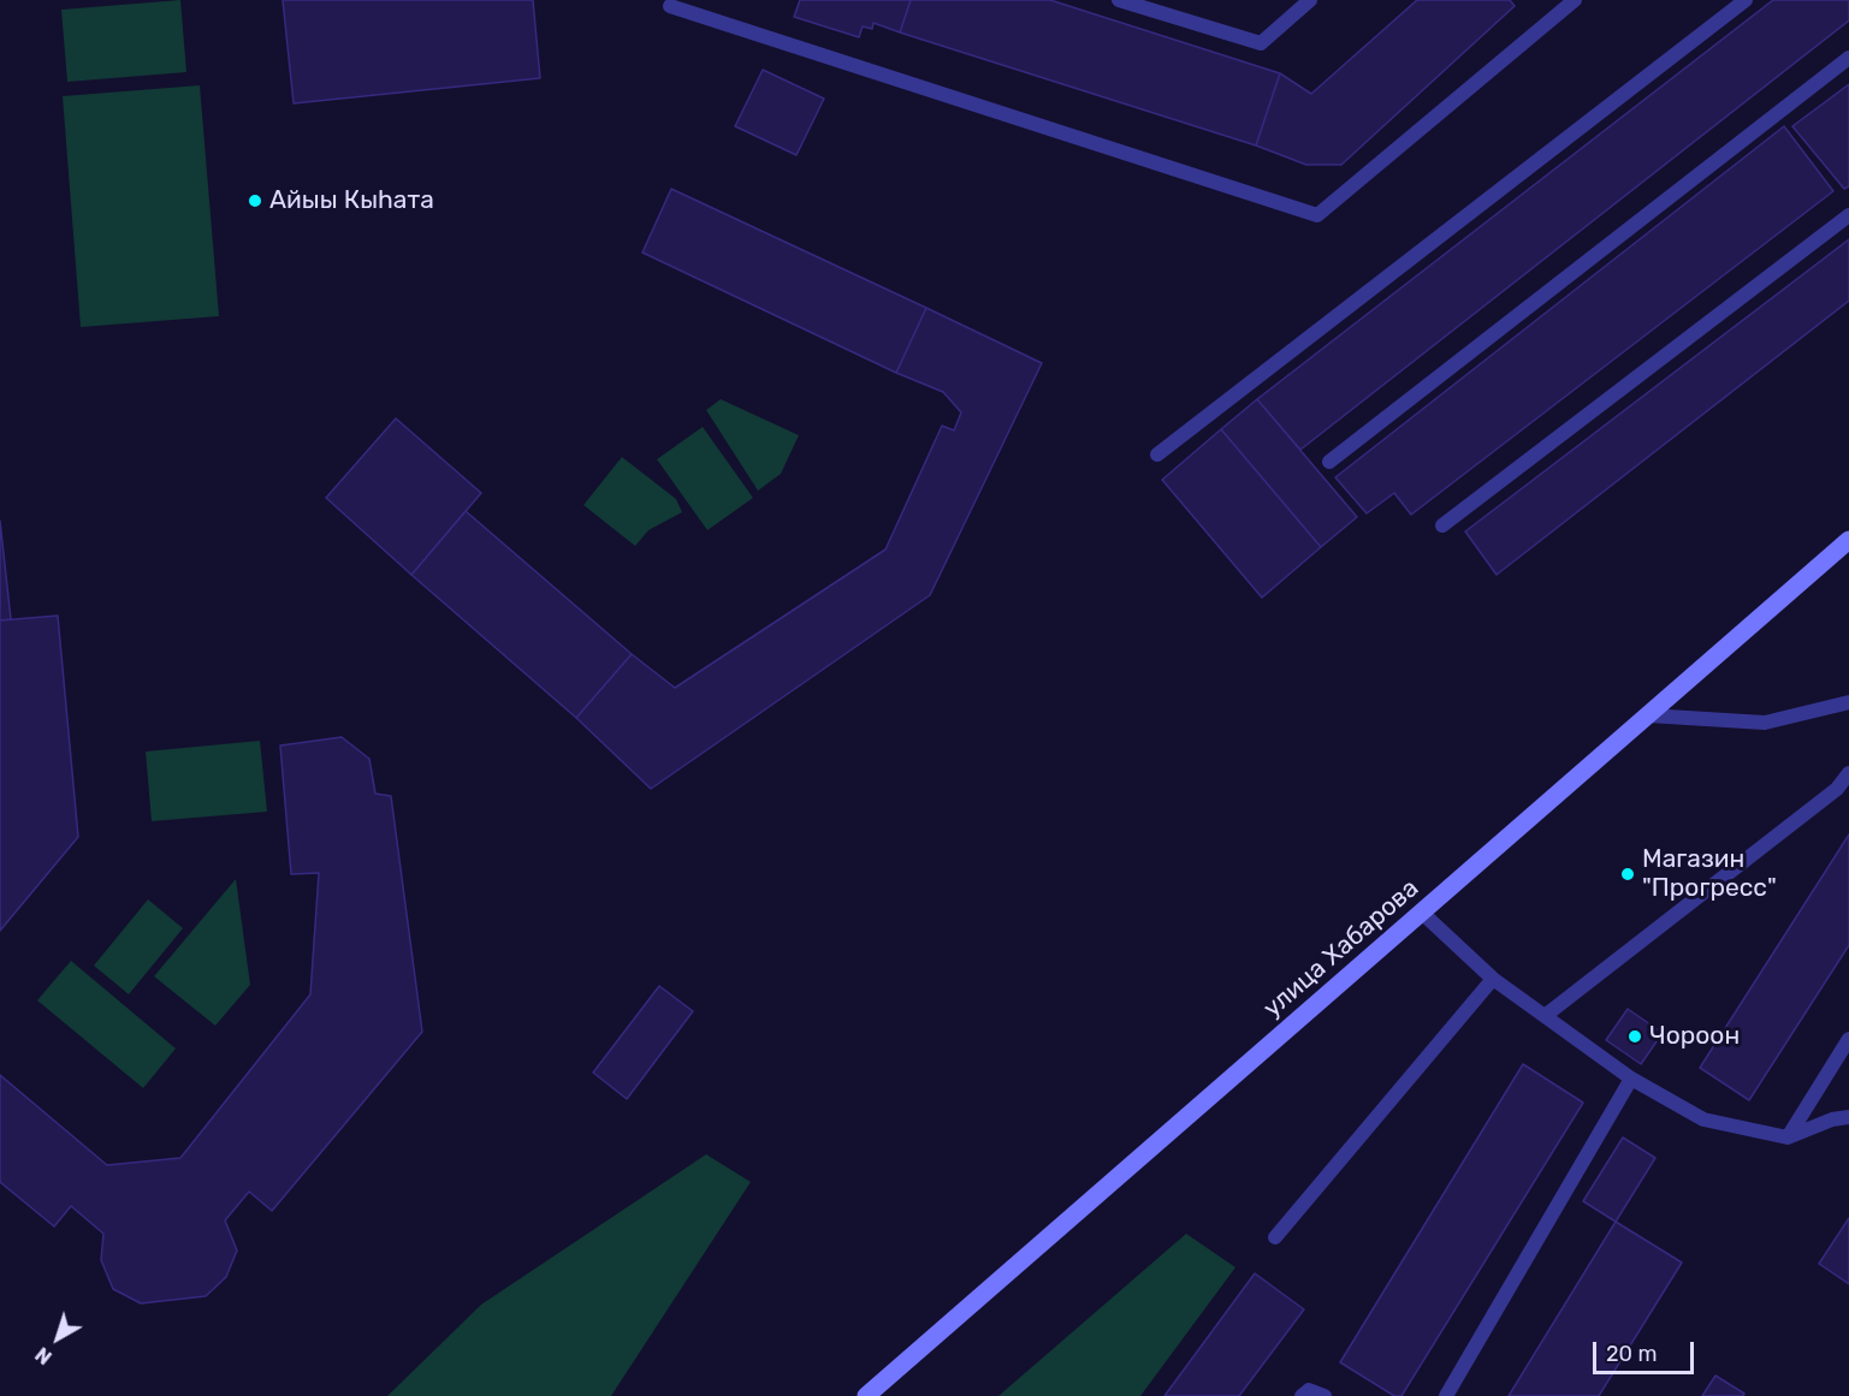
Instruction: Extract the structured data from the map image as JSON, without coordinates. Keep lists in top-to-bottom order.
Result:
{
  "streets": {
    "main road": ["улица Хабарова"]
  },
  "places": ["Айыы Кыhата", "Магазин \"Прогресс\"", "Чороон"],
  "scale_bar": "20 m",
  "north": "bottom left"
}
